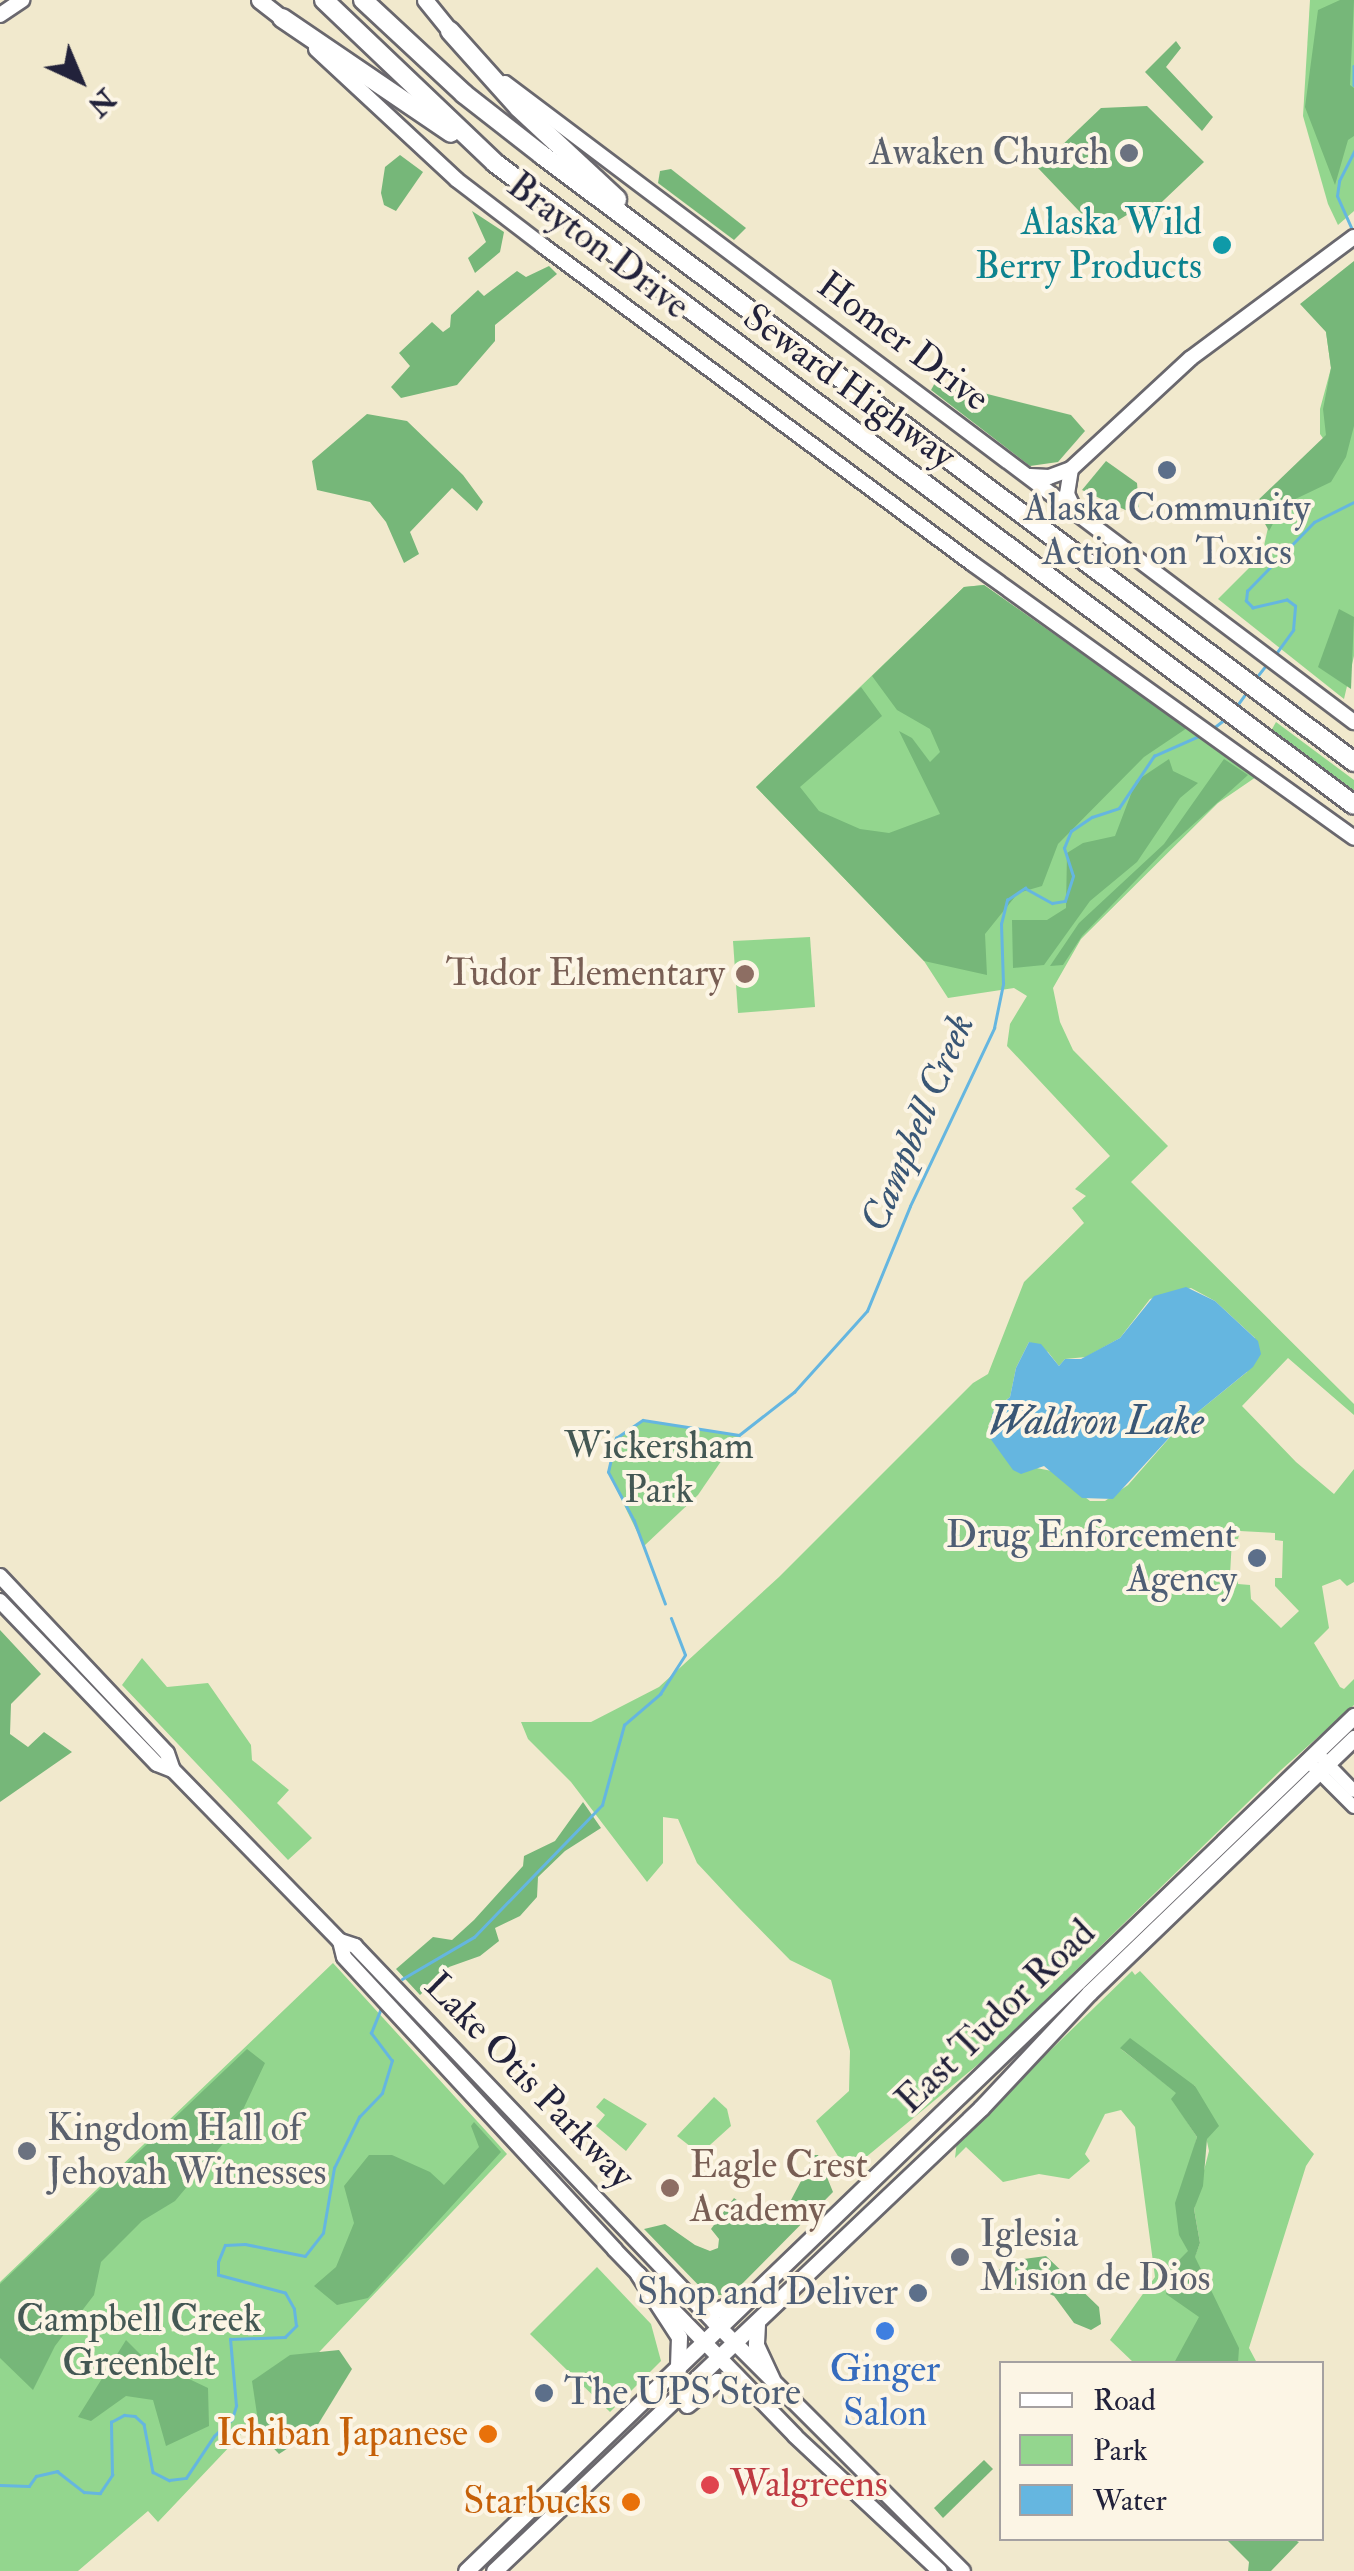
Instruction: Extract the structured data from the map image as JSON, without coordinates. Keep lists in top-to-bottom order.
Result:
{
  "streets": {
    "highway": ["Seward Highway"],
    "main road": [
      "Brayton Drive",
      "Homer Drive",
      "East Tudor Road",
      "Lake Otis Parkway"
    ]
  },
  "crossings": [
    ["East Tudor Road", "Lake Otis Parkway"]
  ],
  "water": ["Campbell Creek", "Waldron Lake"],
  "parks": ["Wickersham Park", "Campbell Creek Greenbelt"],
  "places": [
    "Awaken Church",
    "Alaska Wild Berry Products",
    "Alaska Community Action on Toxics",
    "Tudor Elementary",
    "Drug Enforcement Agency",
    "Kingdom Hall of Jehovah Witnesses",
    "Eagle Crest Academy",
    "Iglesia Mision de Dios",
    "Shop and Deliver",
    "Ginger Salon",
    "The UPS Store",
    "Ichiban Japanese",
    "Walgreens",
    "Starbucks"
  ],
  "legend": ["Road", "Park", "Water"],
  "north": "bottom right"
}
